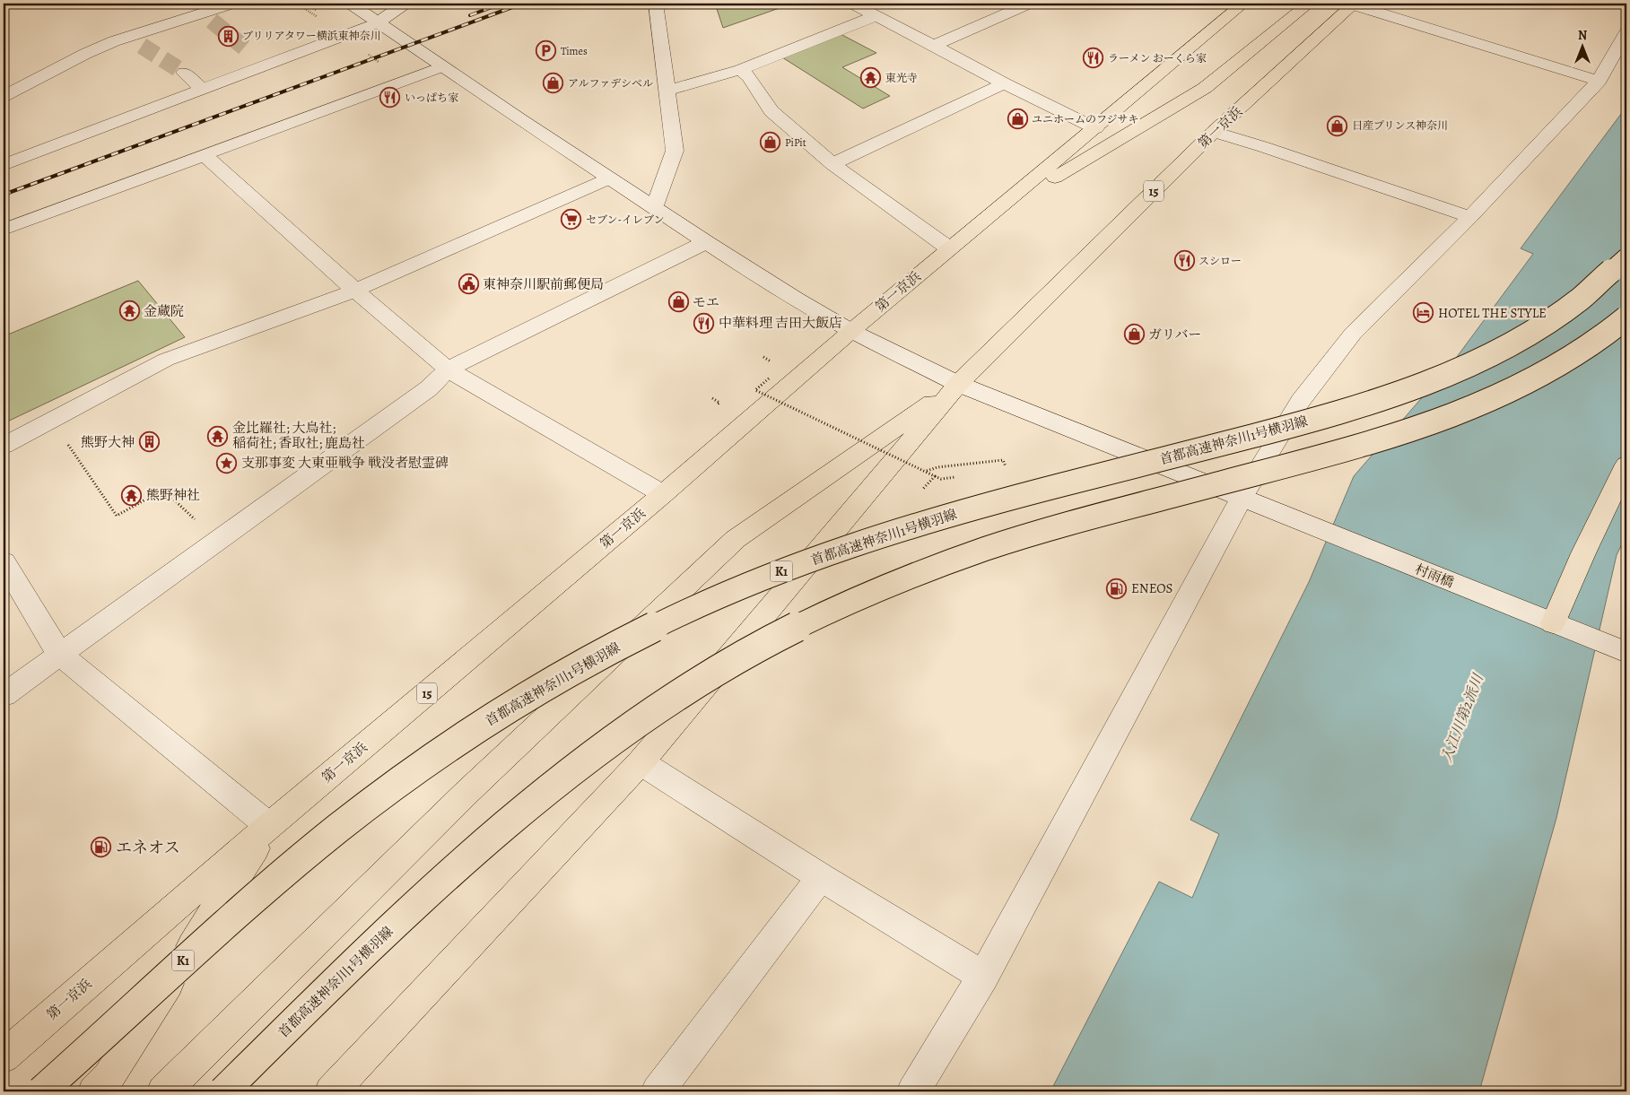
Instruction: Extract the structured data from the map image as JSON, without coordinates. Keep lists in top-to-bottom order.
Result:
{
  "streets": {
    "highway": [
      "第一京浜",
      "15",
      "首都高速神奈川1号横羽線",
      "K1"
    ],
    "street": ["村雨橋"]
  },
  "crossings": [
    ["第一京浜", "K1"],
    ["第一京浜", "村雨橋"]
  ],
  "water": ["入江川第2派川"],
  "places": {
    "building": ["ブリリアタワー横浜東神奈川", "熊野大神"],
    "parking": ["Times"],
    "restaurant": [
      "ラーメン おーくら家",
      "いっぱち家",
      "スシロー",
      "中華料理 吉田大飯店"
    ],
    "temple": [
      "東光寺",
      "金蔵院",
      "金比羅社; 大鳥社; 稲荷社; 香取社; 鹿島社",
      "熊野神社"
    ],
    "shop": [
      "アルファデシベル",
      "ユニホームのフジサキ",
      "日産プリンス神奈川",
      "PiPit",
      "モエ",
      "ガリバー"
    ],
    "supermarket": ["セブン-イレブン"],
    "public building": ["東神奈川駅前郵便局"],
    "hotel": ["HOTEL THE STYLE"],
    "place": ["支那事変 大東亜戦争 戦没者慰霊碑"],
    "fuel station": ["ENEOS", "エネオス"]
  },
  "north": "top"
}
